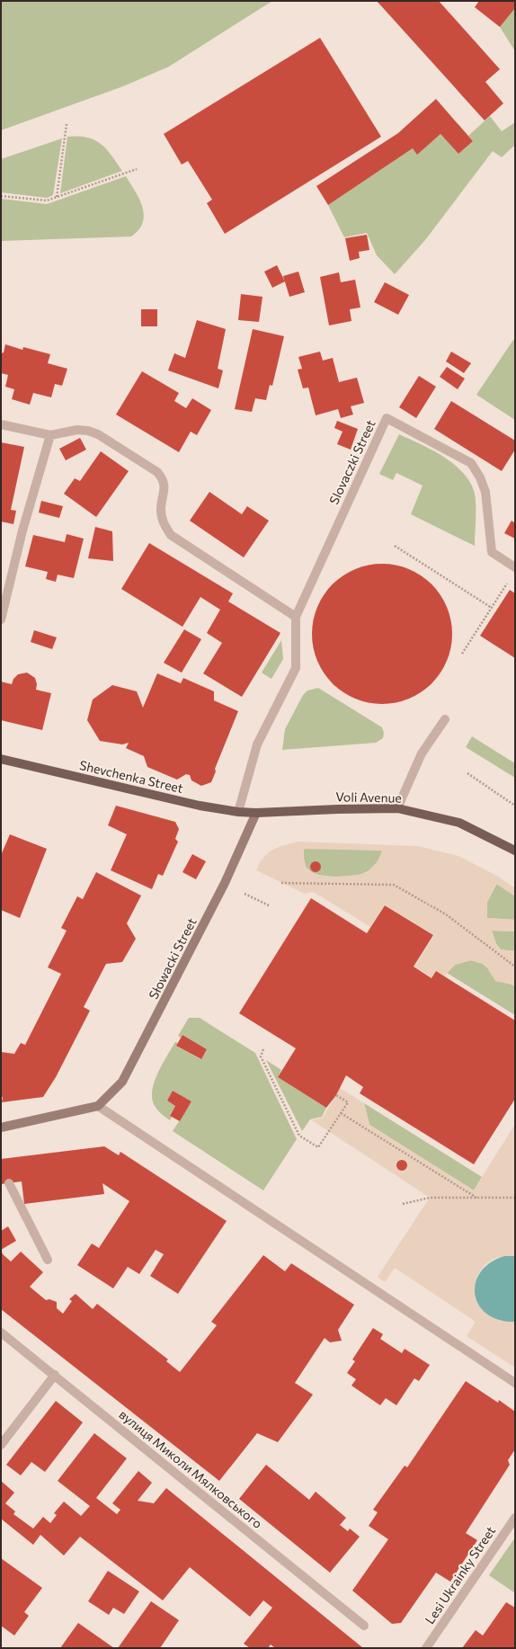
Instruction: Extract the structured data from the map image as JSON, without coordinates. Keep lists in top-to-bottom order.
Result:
{
  "streets": {
    "main road": ["Shevchenka Street", "Voli Avenue", "Słowacki Street"],
    "street": ["Slovaczki Street", "вулиця Миколи Мялковського", "Lesi Ukrainky Street"]
  },
  "crossings": [
    ["Slovaczki Street", "Shevchenka Street"],
    ["Shevchenka Street", "Voli Avenue"],
    ["Shevchenka Street", "Słowacki Street"],
    ["Voli Avenue", "Słowacki Street"]
  ]
}
